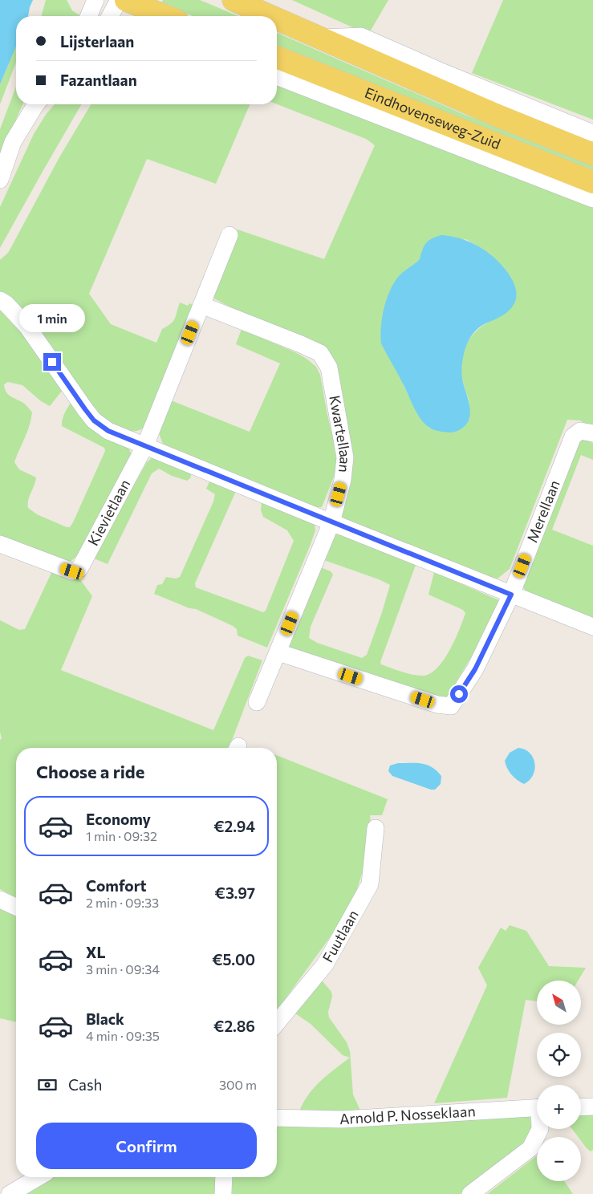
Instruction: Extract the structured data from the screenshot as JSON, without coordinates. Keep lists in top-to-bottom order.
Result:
{
  "streets": {
    "main road": ["Eindhovenseweg-Zuid"],
    "street": [
      "Kwartellaan",
      "Merellaan",
      "Kievietlaan",
      "Fuutlaan",
      "Arnold P. Nosseklaan"
    ]
  },
  "crossings": [
    ["Kwartellaan", "Merellaan"],
    ["Kwartellaan", "Kievietlaan"]
  ],
  "north": "top left",
  "page": {
    "banner": ["Lijsterlaan", "Fazantlaan"],
    "bubble": "1 min",
    "heading": "Choose a ride",
    "list": [
      {
        "name": "Economy",
        "note": "1 min · 09:32",
        "value": "€2.94"
      },
      {
        "name": "Comfort",
        "note": "2 min · 09:33",
        "value": "€3.97"
      },
      {
        "name": "XL",
        "note": "3 min · 09:34",
        "value": "€5.00"
      },
      {
        "name": "Black",
        "note": "4 min · 09:35",
        "value": "€2.86"
      }
    ],
    "map_buttons": ["+", "−"],
    "pay": ["Cash", "300 m"],
    "buttons": "Confirm"
  }
}
